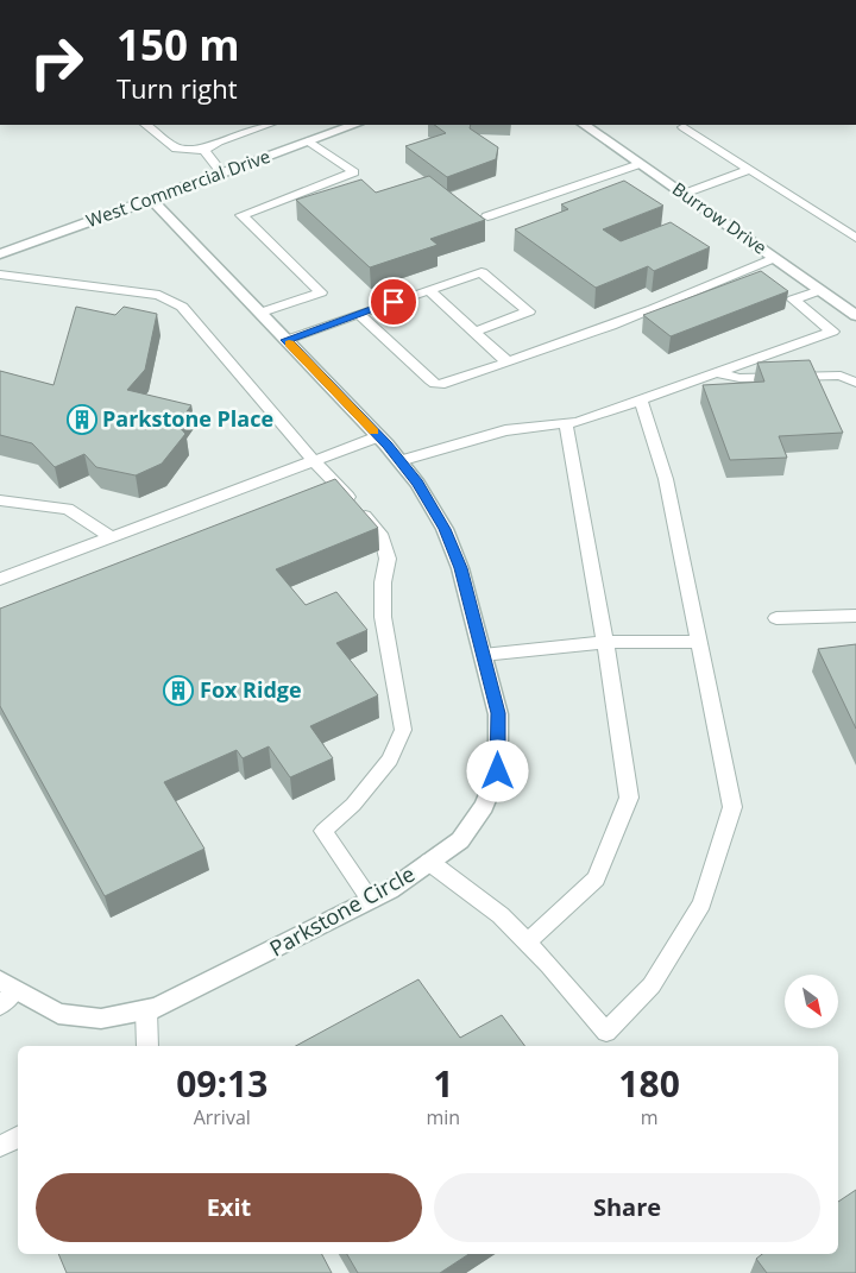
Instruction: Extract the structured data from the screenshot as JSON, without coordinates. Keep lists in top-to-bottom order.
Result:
{
  "streets": {
    "street": ["West Commercial Drive", "Burrow Drive", "Parkstone Circle"]
  },
  "crossings": [
    ["West Commercial Drive", "Parkstone Circle"]
  ],
  "places": {
    "building": ["Parkstone Place", "Fox Ridge"]
  },
  "north": "bottom right",
  "page": {
    "turn": ["150 m", "Turn right"],
    "eta": [
      "09:13",
      "Arrival",
      "1",
      "min",
      "180",
      "m"
    ],
    "buttons": ["Exit", "Share"]
  }
}
